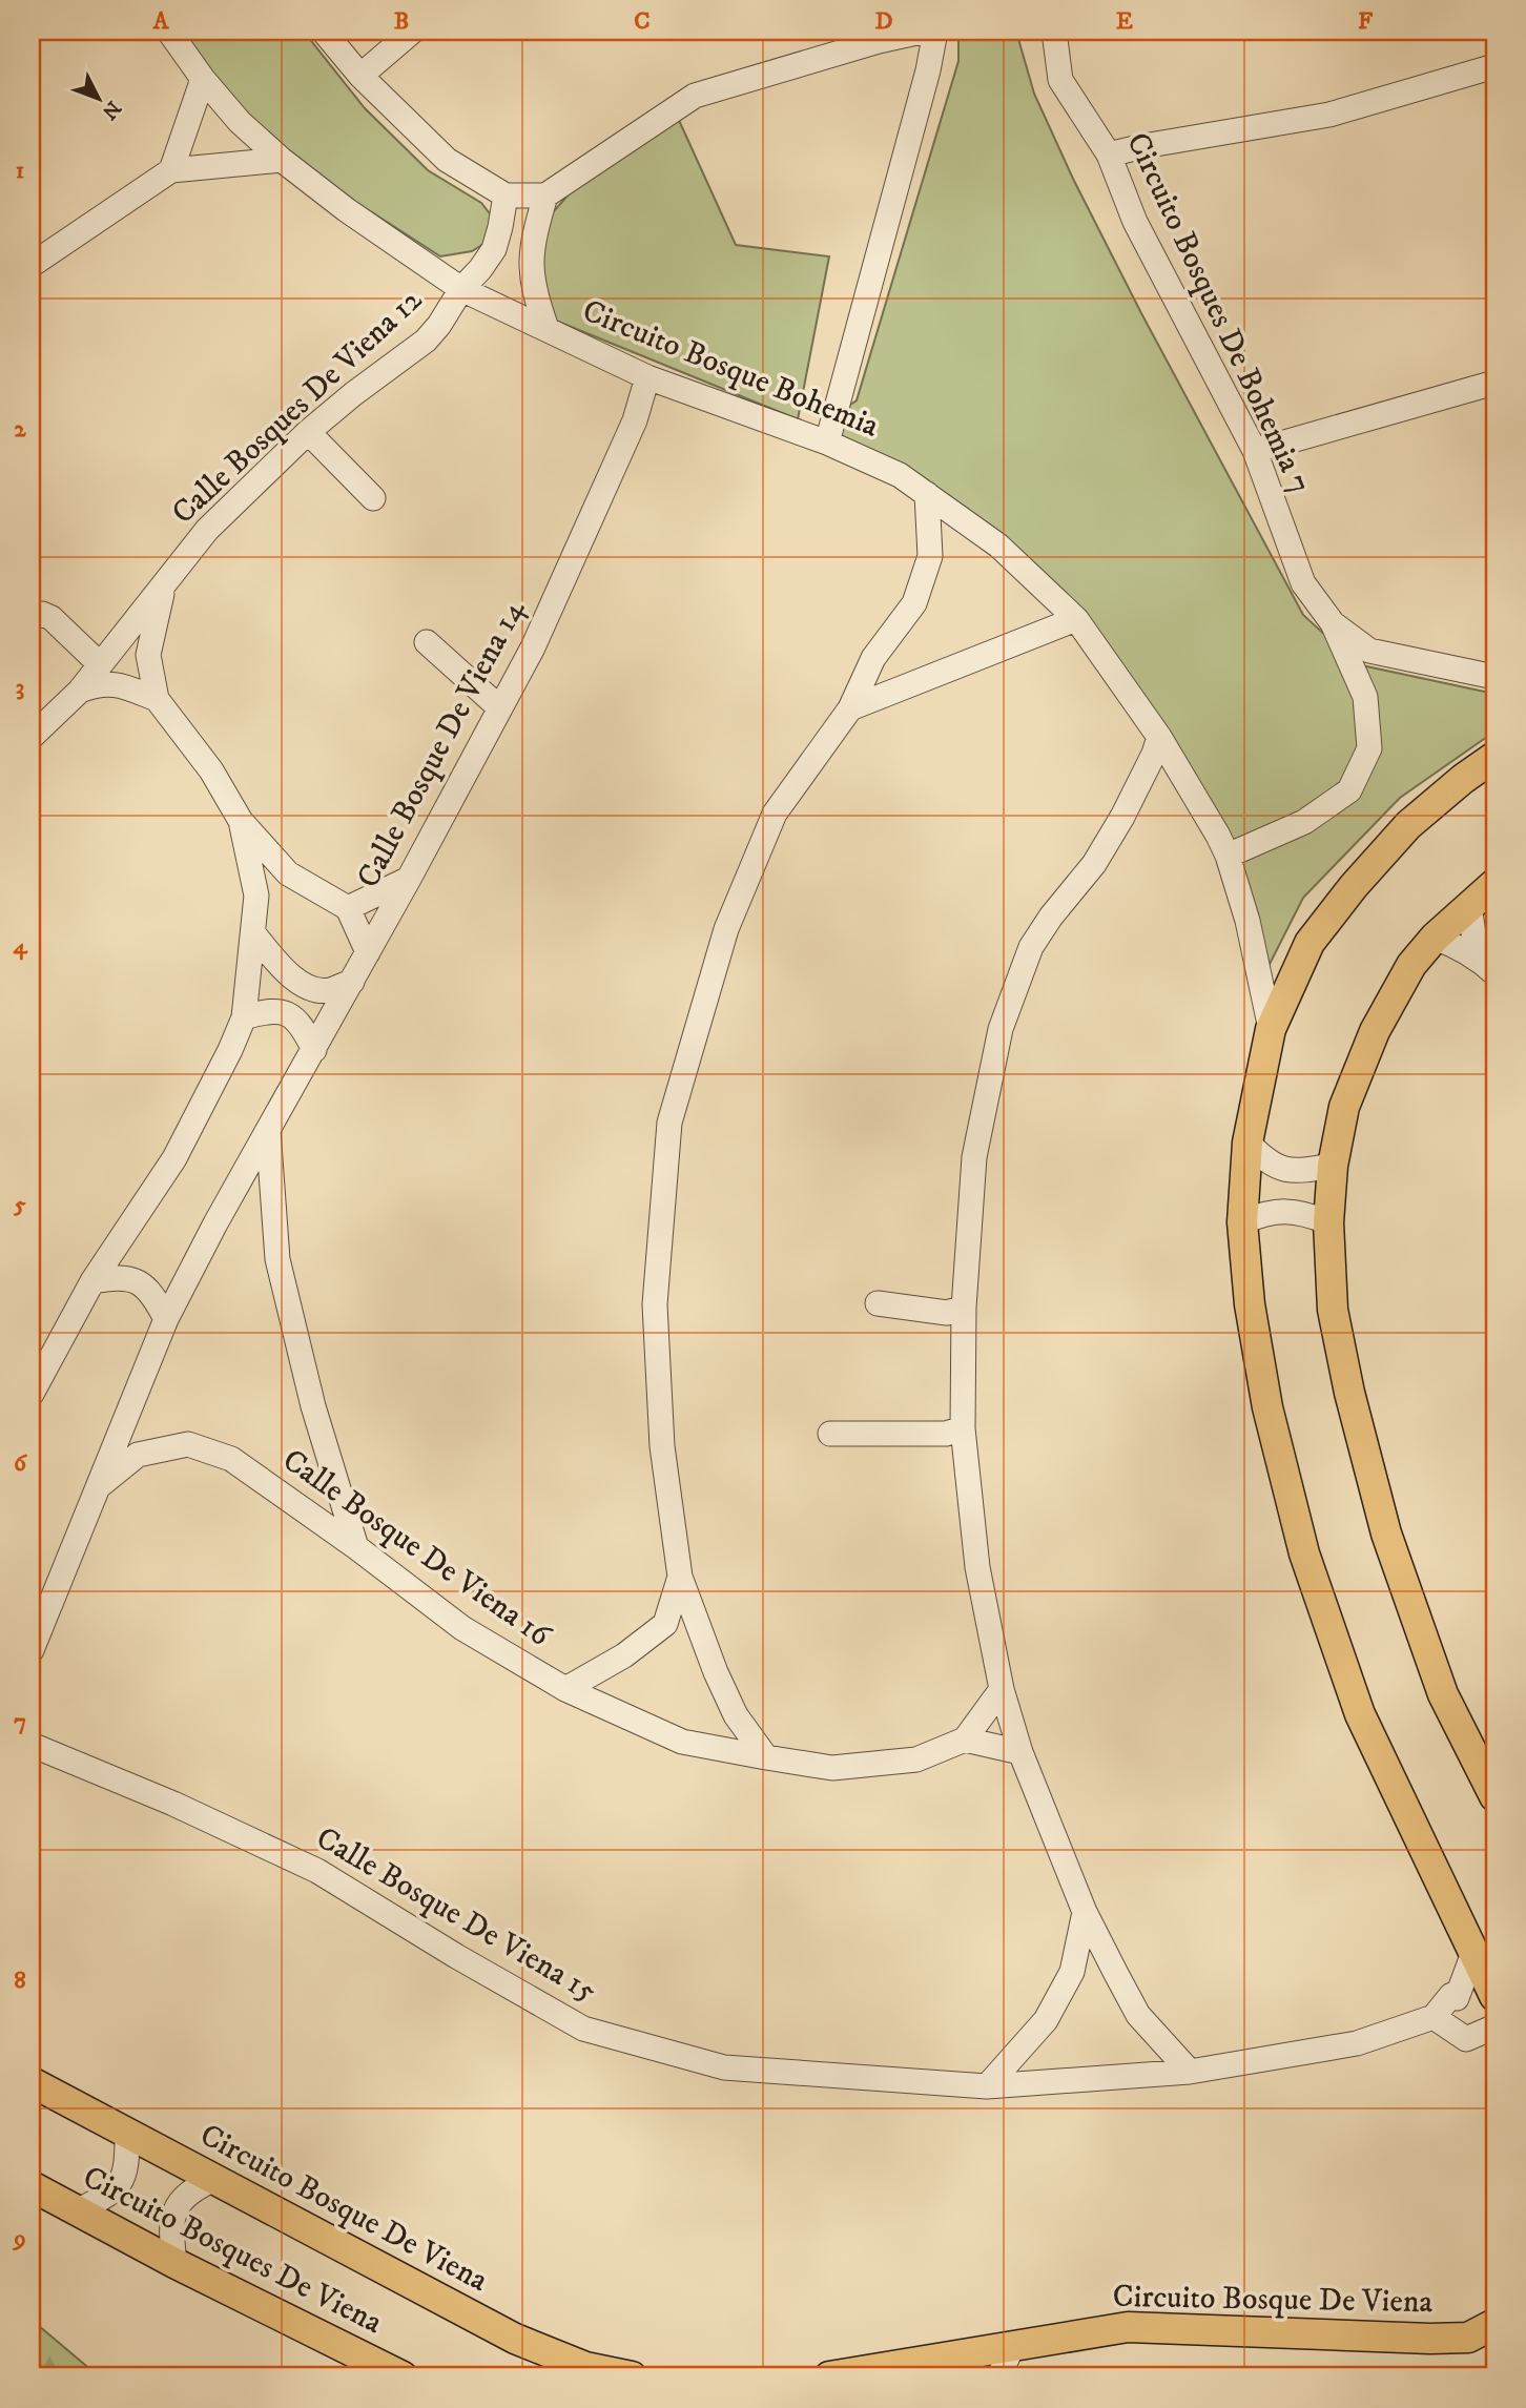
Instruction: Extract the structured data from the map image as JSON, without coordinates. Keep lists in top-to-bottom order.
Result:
{
  "streets": {
    "main road": ["Circuito Bosque De Viena", "Circuito Bosques De Viena"],
    "street": [
      "Circuito Bosques De Bohemia 7",
      "Circuito Bosque Bohemia",
      "Calle Bosques De Viena 12",
      "Calle Bosque De Viena 14",
      "Calle Bosque De Viena 16",
      "Calle Bosque De Viena 15"
    ]
  },
  "crossings": [
    ["Circuito Bosque Bohemia", "Calle Bosques De Viena 12"],
    ["Circuito Bosque Bohemia", "Calle Bosque De Viena 14"],
    ["Calle Bosque De Viena 14", "Calle Bosque De Viena 16"]
  ],
  "north": "bottom right",
  "grid": {
    "columns": [
      "A",
      "B",
      "C",
      "D",
      "E",
      "F"
    ],
    "rows": [
      "1",
      "2",
      "3",
      "4",
      "5",
      "6",
      "7",
      "8",
      "9"
    ]
  }
}
